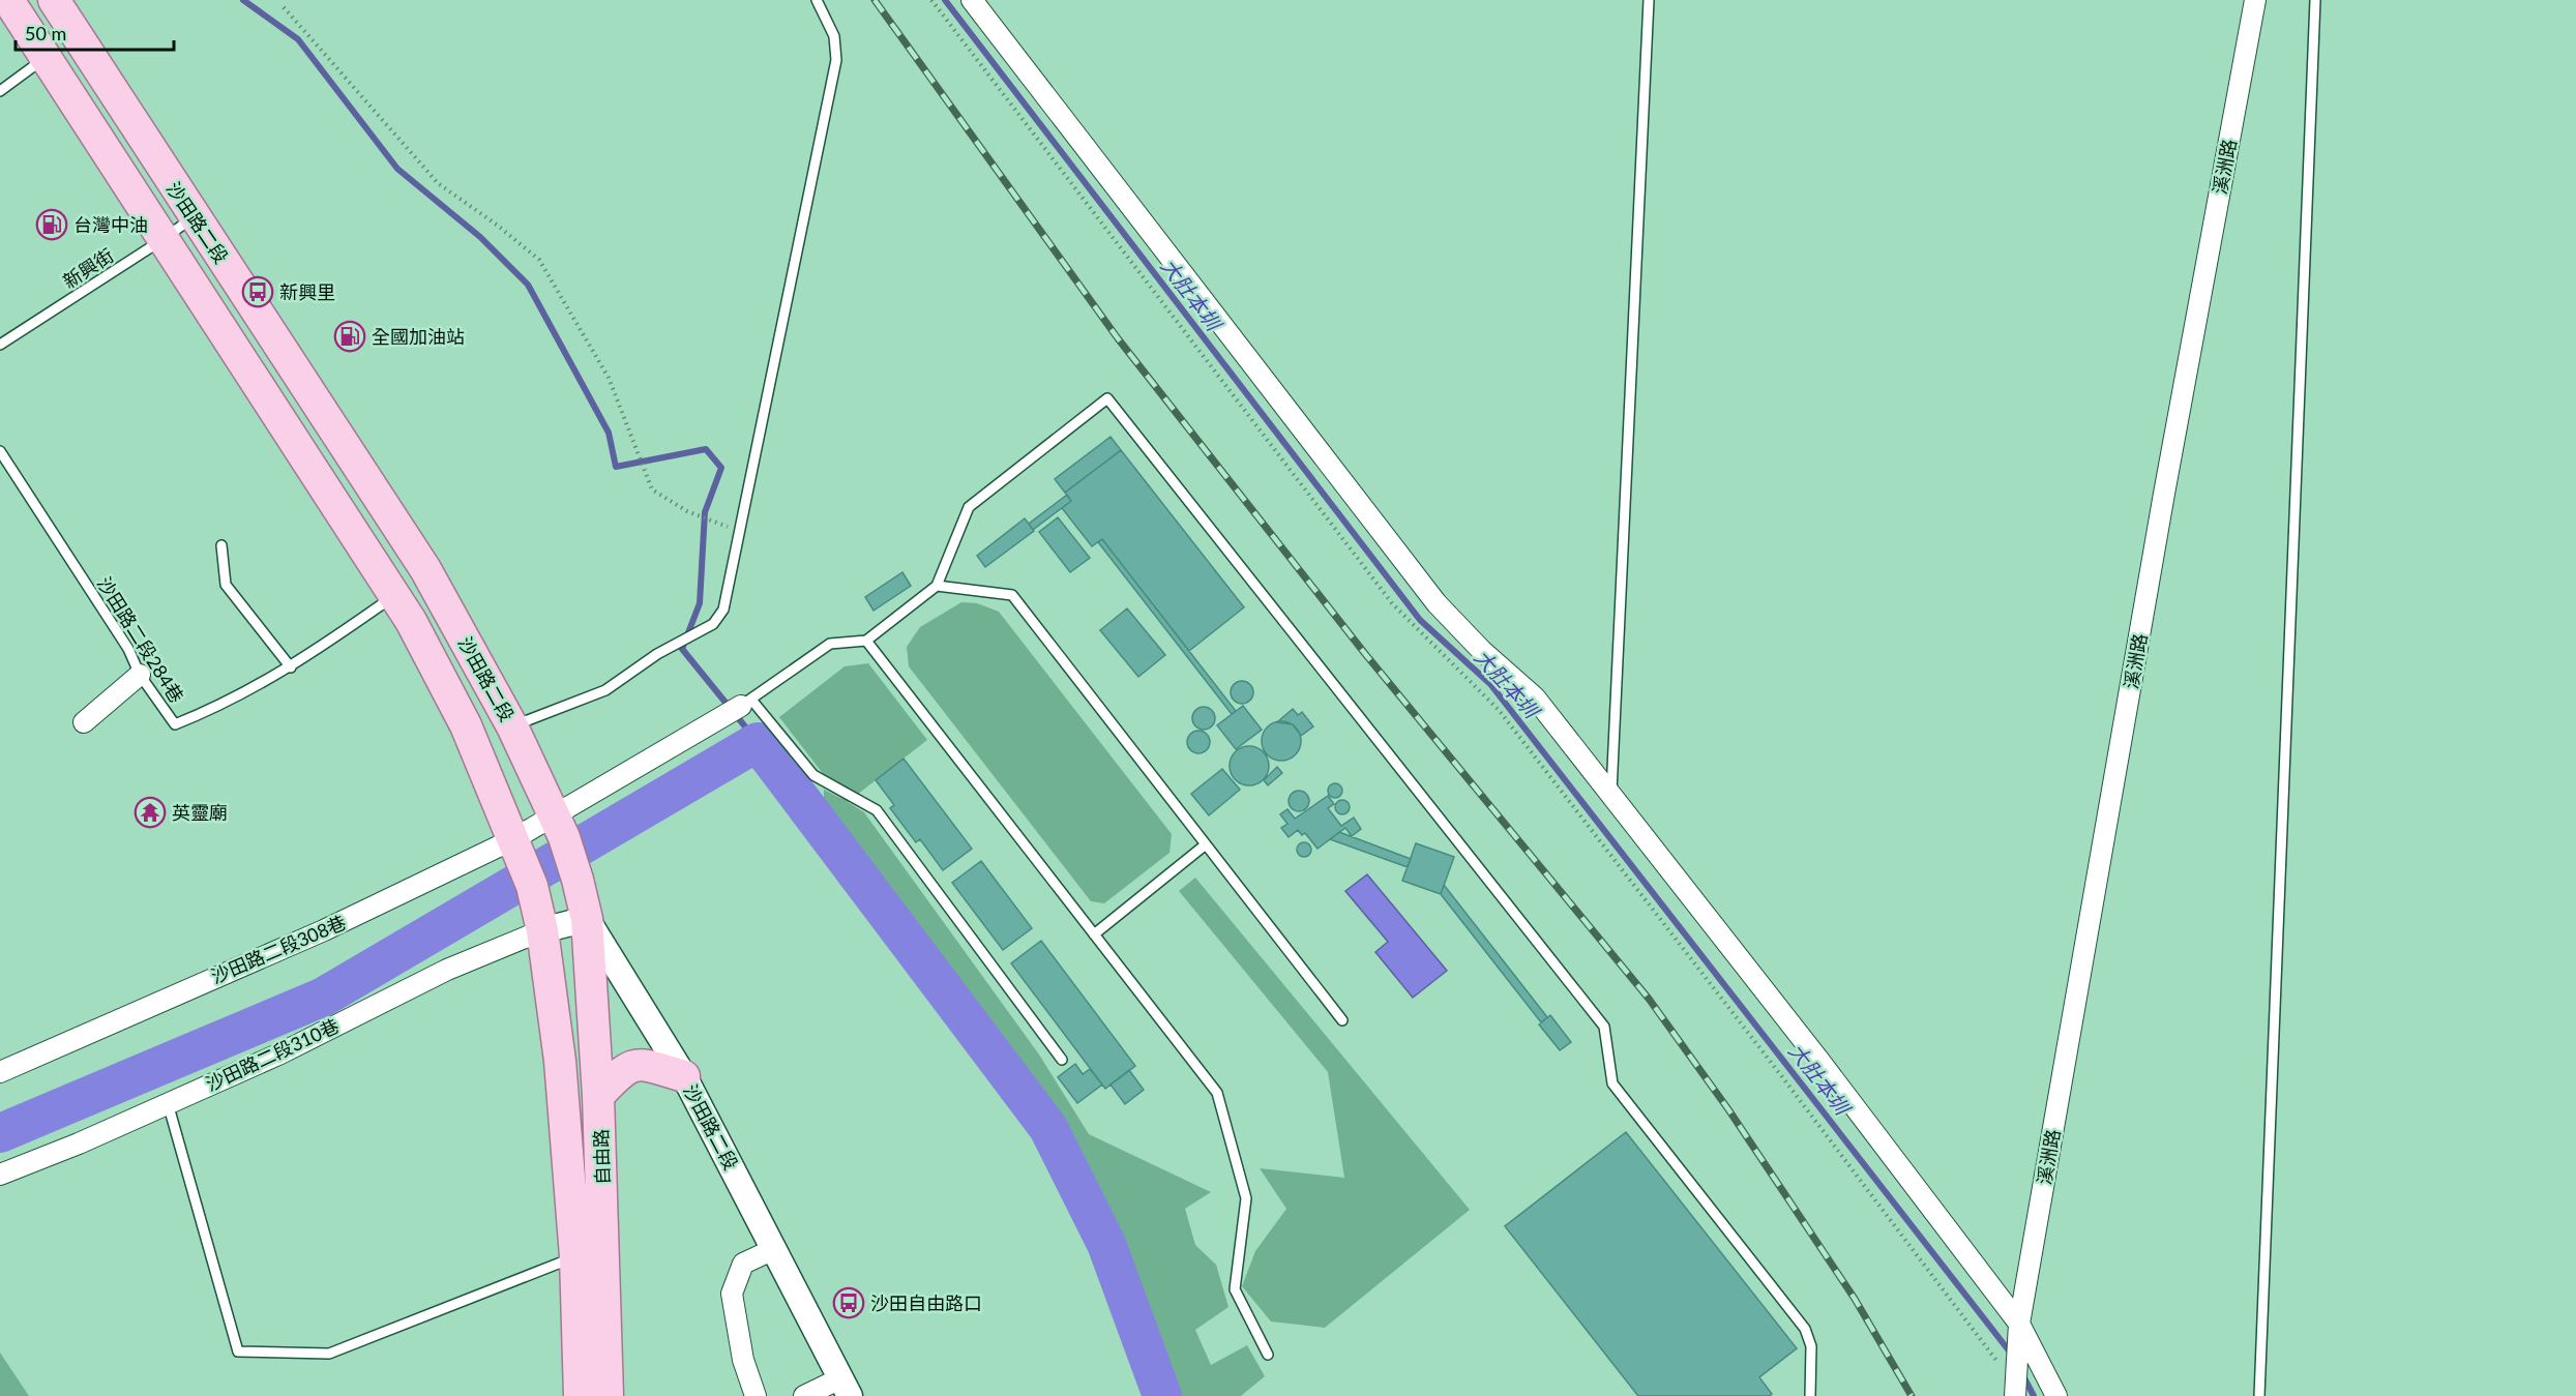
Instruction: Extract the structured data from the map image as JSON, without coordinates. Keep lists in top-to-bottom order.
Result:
{
  "streets": {
    "main road": ["沙田路二段", "自由路"],
    "street": ["溪洲路", "沙田路二段308巷", "沙田路二段310巷"],
    "lane": ["新興街", "沙田路二段284巷"]
  },
  "crossings": [
    ["沙田路二段", "新興街"],
    ["沙田路二段", "沙田路二段284巷"],
    ["沙田路二段", "沙田路二段308巷"],
    ["沙田路二段", "沙田路二段310巷"],
    ["沙田路二段", "自由路"],
    ["沙田路二段310巷", "自由路"]
  ],
  "water": ["大肚本圳"],
  "places": {
    "fuel station": ["台灣中油", "全國加油站"],
    "bus stop": ["新興里", "沙田自由路口"],
    "temple": ["英靈廟"]
  },
  "scale_bar": "50 m"
}
